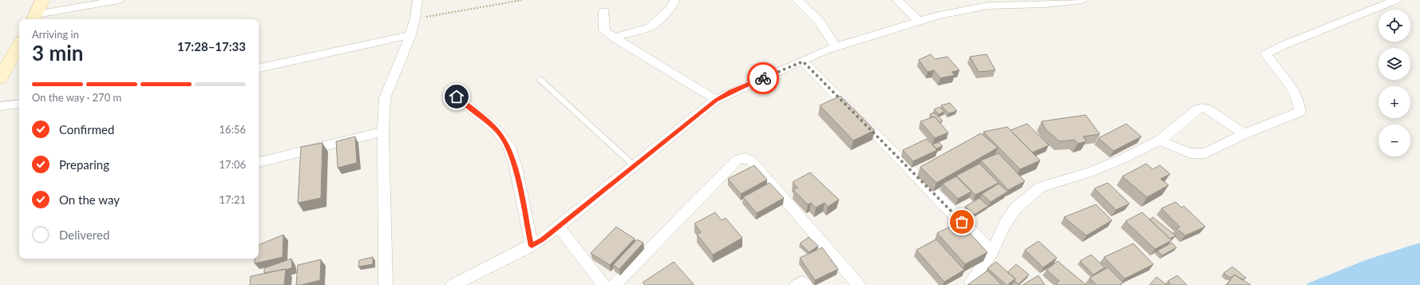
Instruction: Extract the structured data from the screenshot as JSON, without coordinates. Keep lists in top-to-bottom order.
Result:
{
  "page": {
    "map_buttons": ["+", "−"],
    "heading": ["3 min", "Arriving in", "17:28–17:33"],
    "bar": "On the way · 270 m",
    "list": [
      ["Confirmed", "16:56"],
      ["Preparing", "17:06"],
      ["On the way", "17:21"],
      "Delivered"
    ]
  }
}
